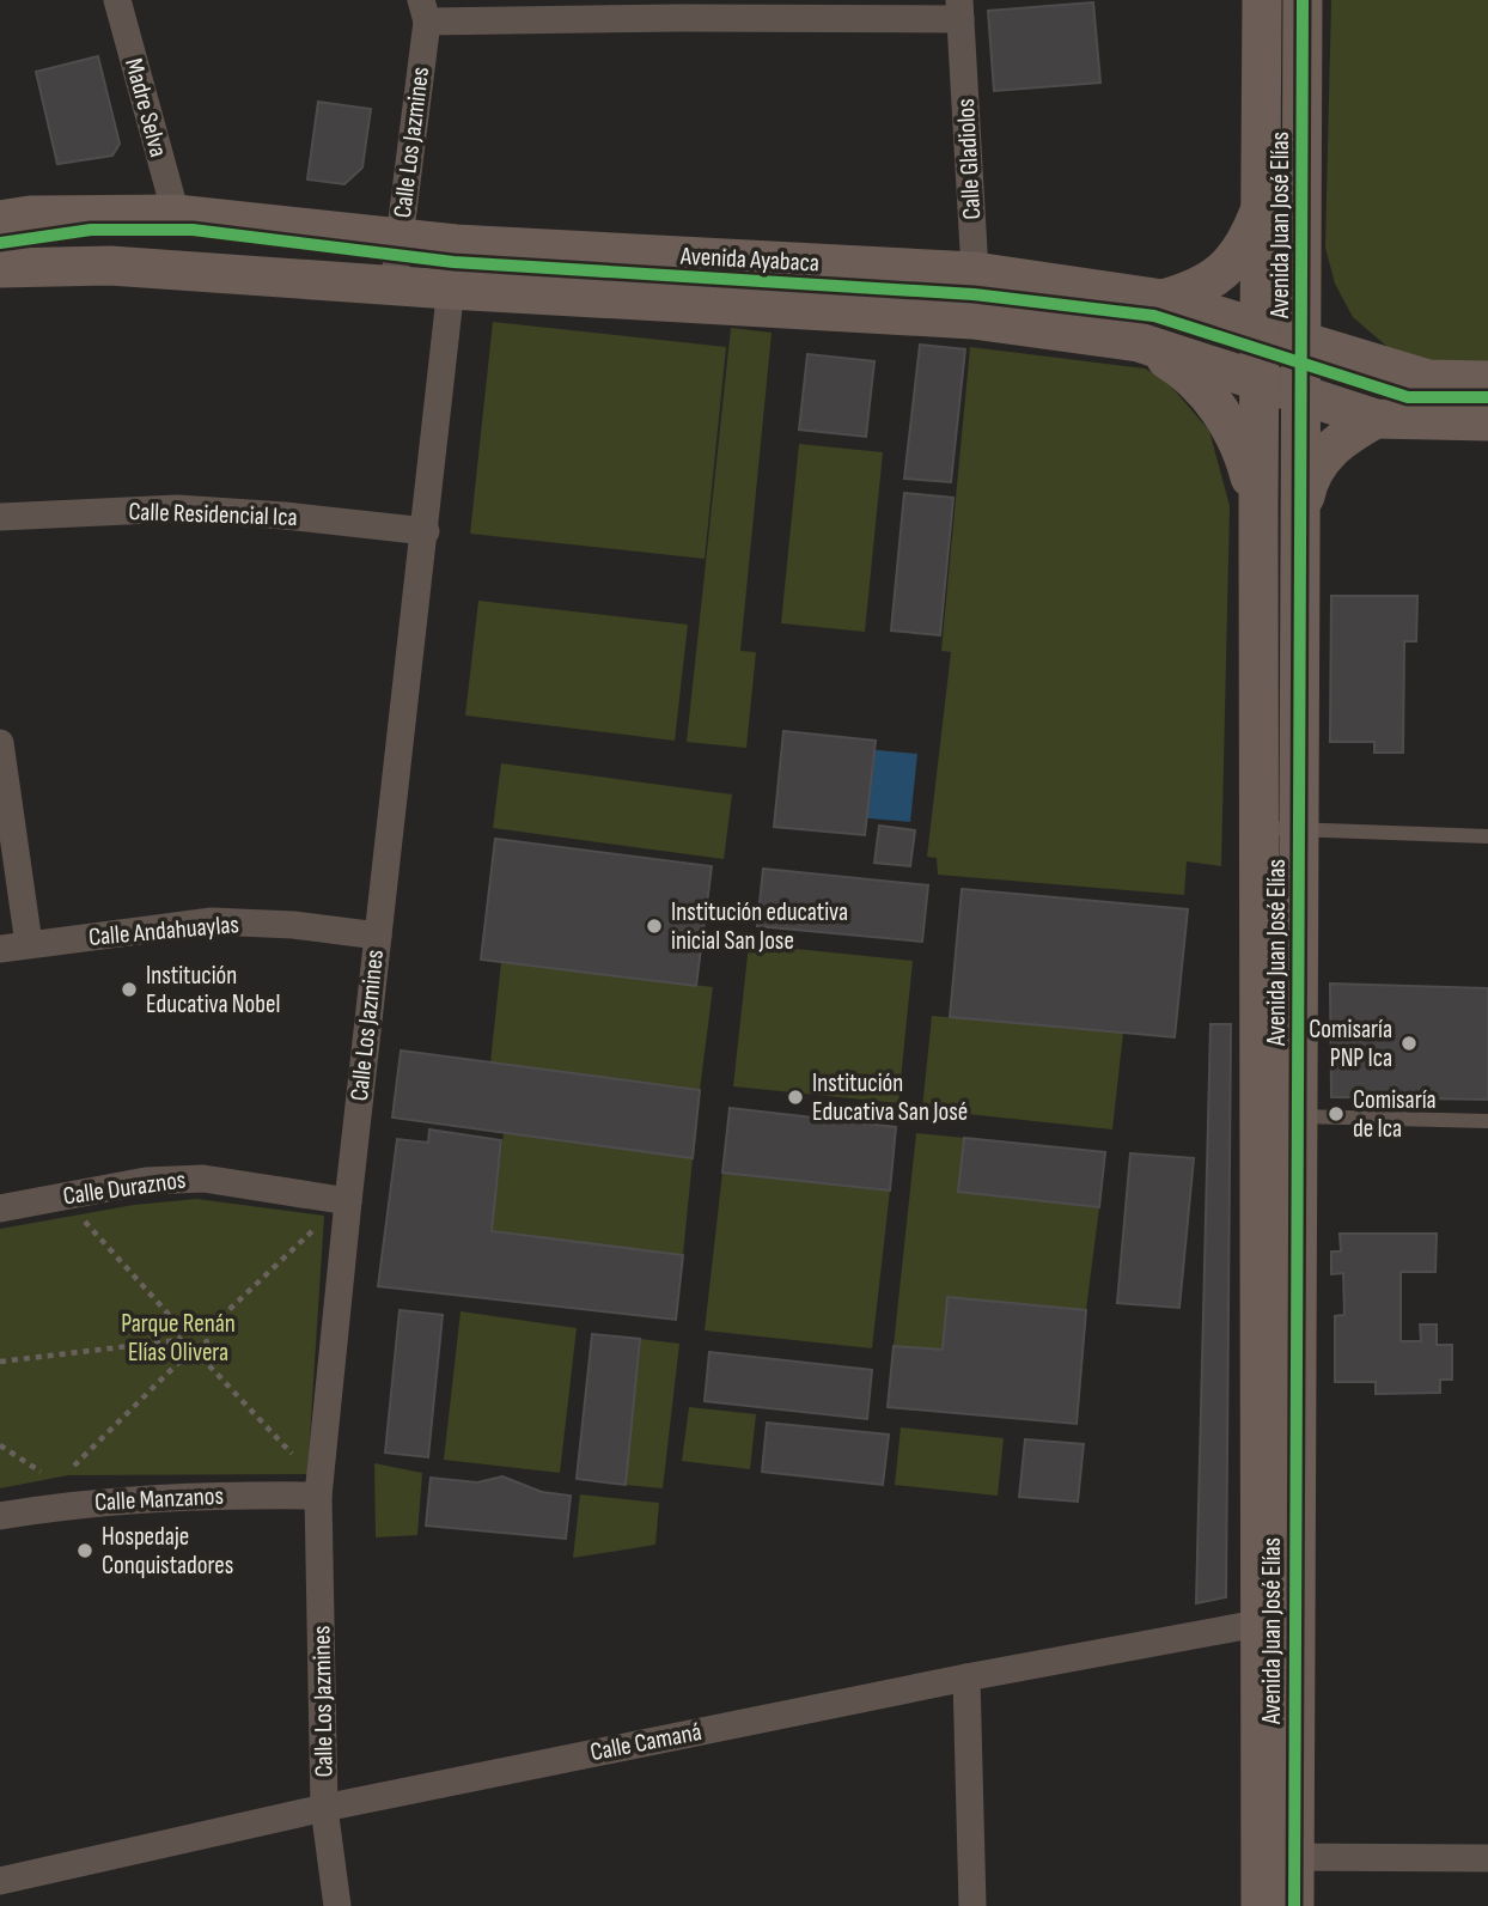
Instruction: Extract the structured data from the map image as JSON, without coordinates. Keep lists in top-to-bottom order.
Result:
{
  "streets": {
    "street": [
      "Madre Selva",
      "Calle Los Jazmines",
      "Calle Gladiolos",
      "Avenida Juan José Elías",
      "Avenida Ayabaca",
      "Calle Residencial Ica",
      "Calle Andahuaylas",
      "Calle Duraznos",
      "Calle Manzanos",
      "Calle Camaná"
    ]
  },
  "crossings": [
    ["Madre Selva", "Avenida Ayabaca"],
    ["Calle Los Jazmines", "Avenida Ayabaca"],
    ["Calle Los Jazmines", "Calle Residencial Ica"],
    ["Calle Los Jazmines", "Calle Andahuaylas"],
    ["Calle Los Jazmines", "Calle Duraznos"],
    ["Calle Los Jazmines", "Calle Manzanos"],
    ["Calle Los Jazmines", "Calle Camaná"],
    ["Calle Gladiolos", "Avenida Ayabaca"],
    ["Avenida Juan José Elías", "Avenida Ayabaca"],
    ["Avenida Juan José Elías", "Calle Camaná"]
  ],
  "parks": ["Parque Renán Elías Olivera"],
  "places": [
    "Institución educativa inicial San Jose",
    "Institución Educativa Nobel",
    "Comisaría PNP Ica",
    "Institución Educativa San José",
    "Comisaría de Ica",
    "Hospedaje Conquistadores"
  ]
}
